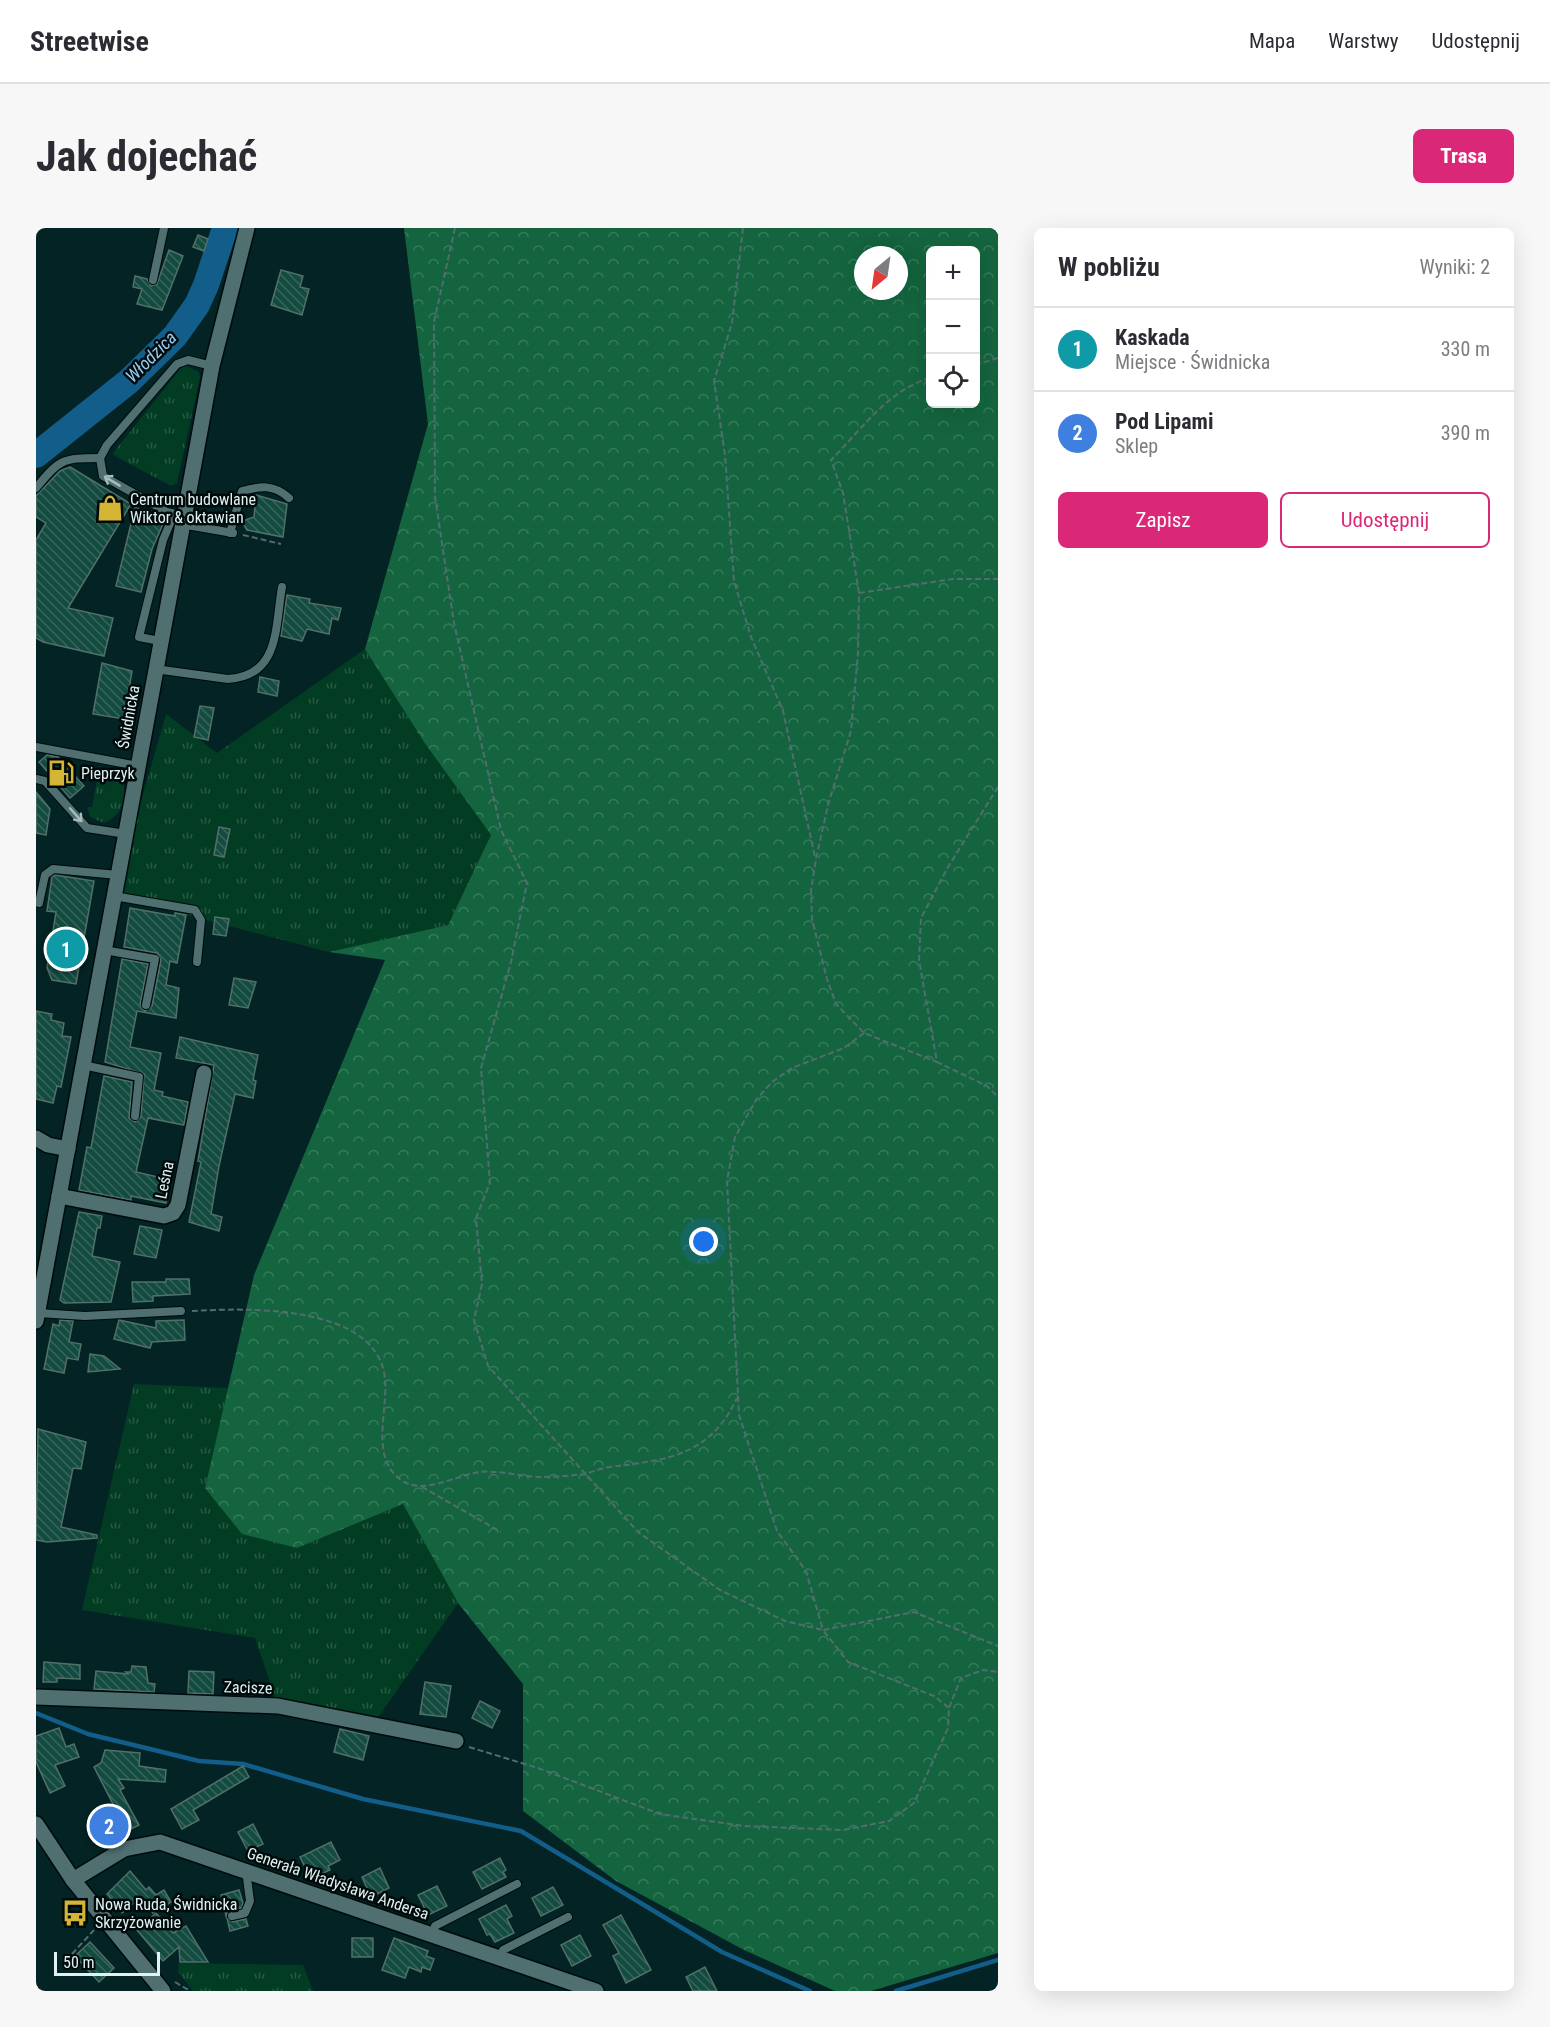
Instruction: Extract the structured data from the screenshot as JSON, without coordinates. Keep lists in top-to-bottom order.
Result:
{
  "streets": {
    "street": [
      "Świdnicka",
      "Leśna",
      "Zacisze",
      "Generała Władysława Andersa"
    ]
  },
  "crossings": [
    ["Świdnicka", "Leśna"]
  ],
  "water": ["Włodzica"],
  "places": {
    "shop": ["Centrum budowlane Wiktor & oktawian"],
    "fuel station": ["Pieprzyk"],
    "bus stop": ["Nowa Ruda, Świdnicka Skrzyżowanie"]
  },
  "scale_bar": "50 m",
  "north": "bottom left",
  "page": {
    "header": "Streetwise",
    "nav": ["Mapa", "Warstwy", "Udostępnij"],
    "buttons": [
      "Trasa",
      ["Zapisz", "Udostępnij"]
    ],
    "title": "Jak dojechać",
    "heading": ["W pobliżu", "Wyniki: 2"],
    "map_buttons": ["+", "−"],
    "list": [
      {
        "mark": "1",
        "name": "Kaskada",
        "note": "Miejsce · Świdnicka",
        "value": "330 m"
      },
      {
        "mark": "2",
        "name": "Pod Lipami",
        "note": "Sklep",
        "value": "390 m"
      }
    ],
    "pins": ["1", "2"],
    "scale": "50 m"
  }
}
